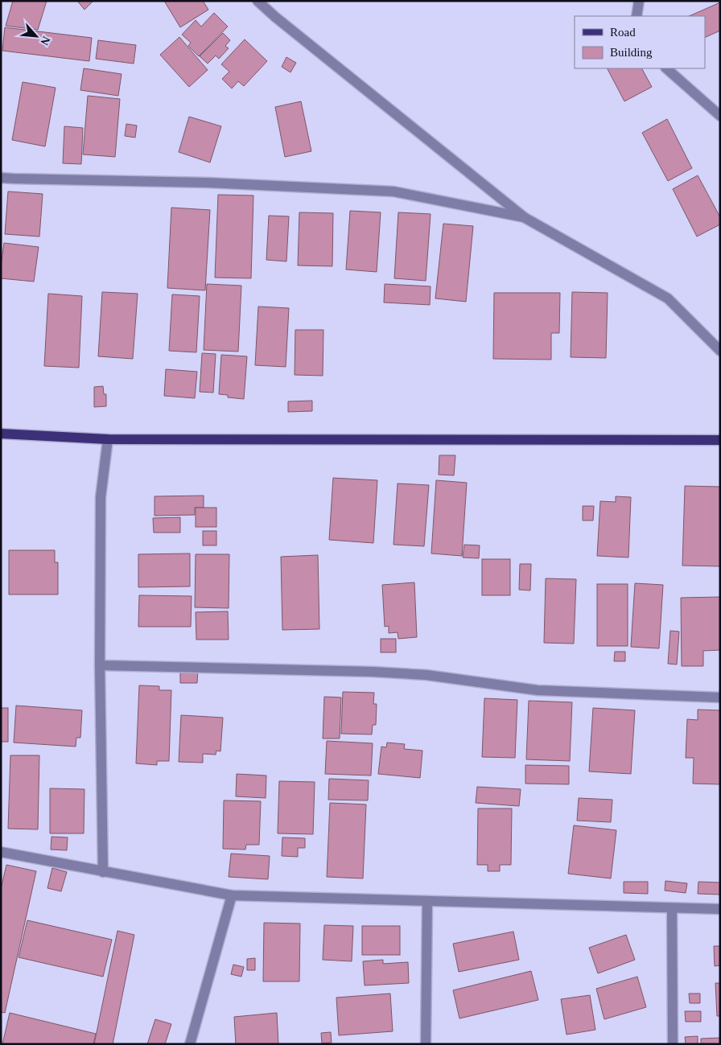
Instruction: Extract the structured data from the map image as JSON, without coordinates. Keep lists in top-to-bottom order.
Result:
{
  "legend": ["Road", "Building"],
  "north": "bottom right"
}
